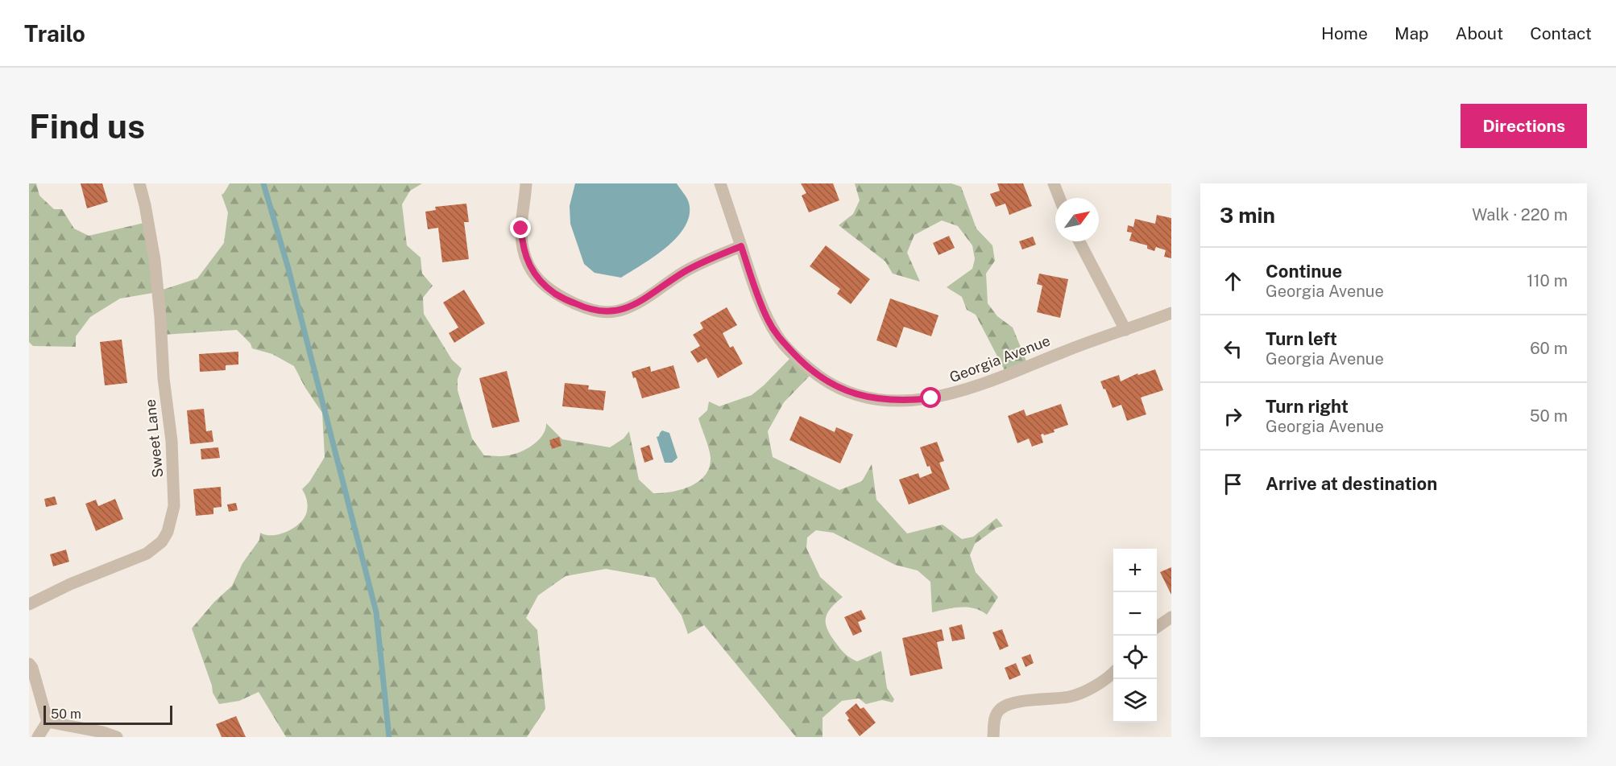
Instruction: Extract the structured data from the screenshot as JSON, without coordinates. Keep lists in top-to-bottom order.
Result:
{
  "streets": {
    "street": ["Georgia Avenue", "Sweet Lane"]
  },
  "scale_bar": "50 m",
  "north": "top right",
  "page": {
    "header": "Trailo",
    "nav": [
      "Home",
      "Map",
      "About",
      "Contact"
    ],
    "buttons": "Directions",
    "title": "Find us",
    "heading": ["3 min", "Walk · 220 m"],
    "list": [
      ["Continue", "Georgia Avenue", "110 m"],
      ["Turn left", "Georgia Avenue", "60 m"],
      ["Turn right", "Georgia Avenue", "50 m"],
      "Arrive at destination"
    ],
    "map_buttons": ["+", "−"],
    "scale": "50 m"
  }
}
